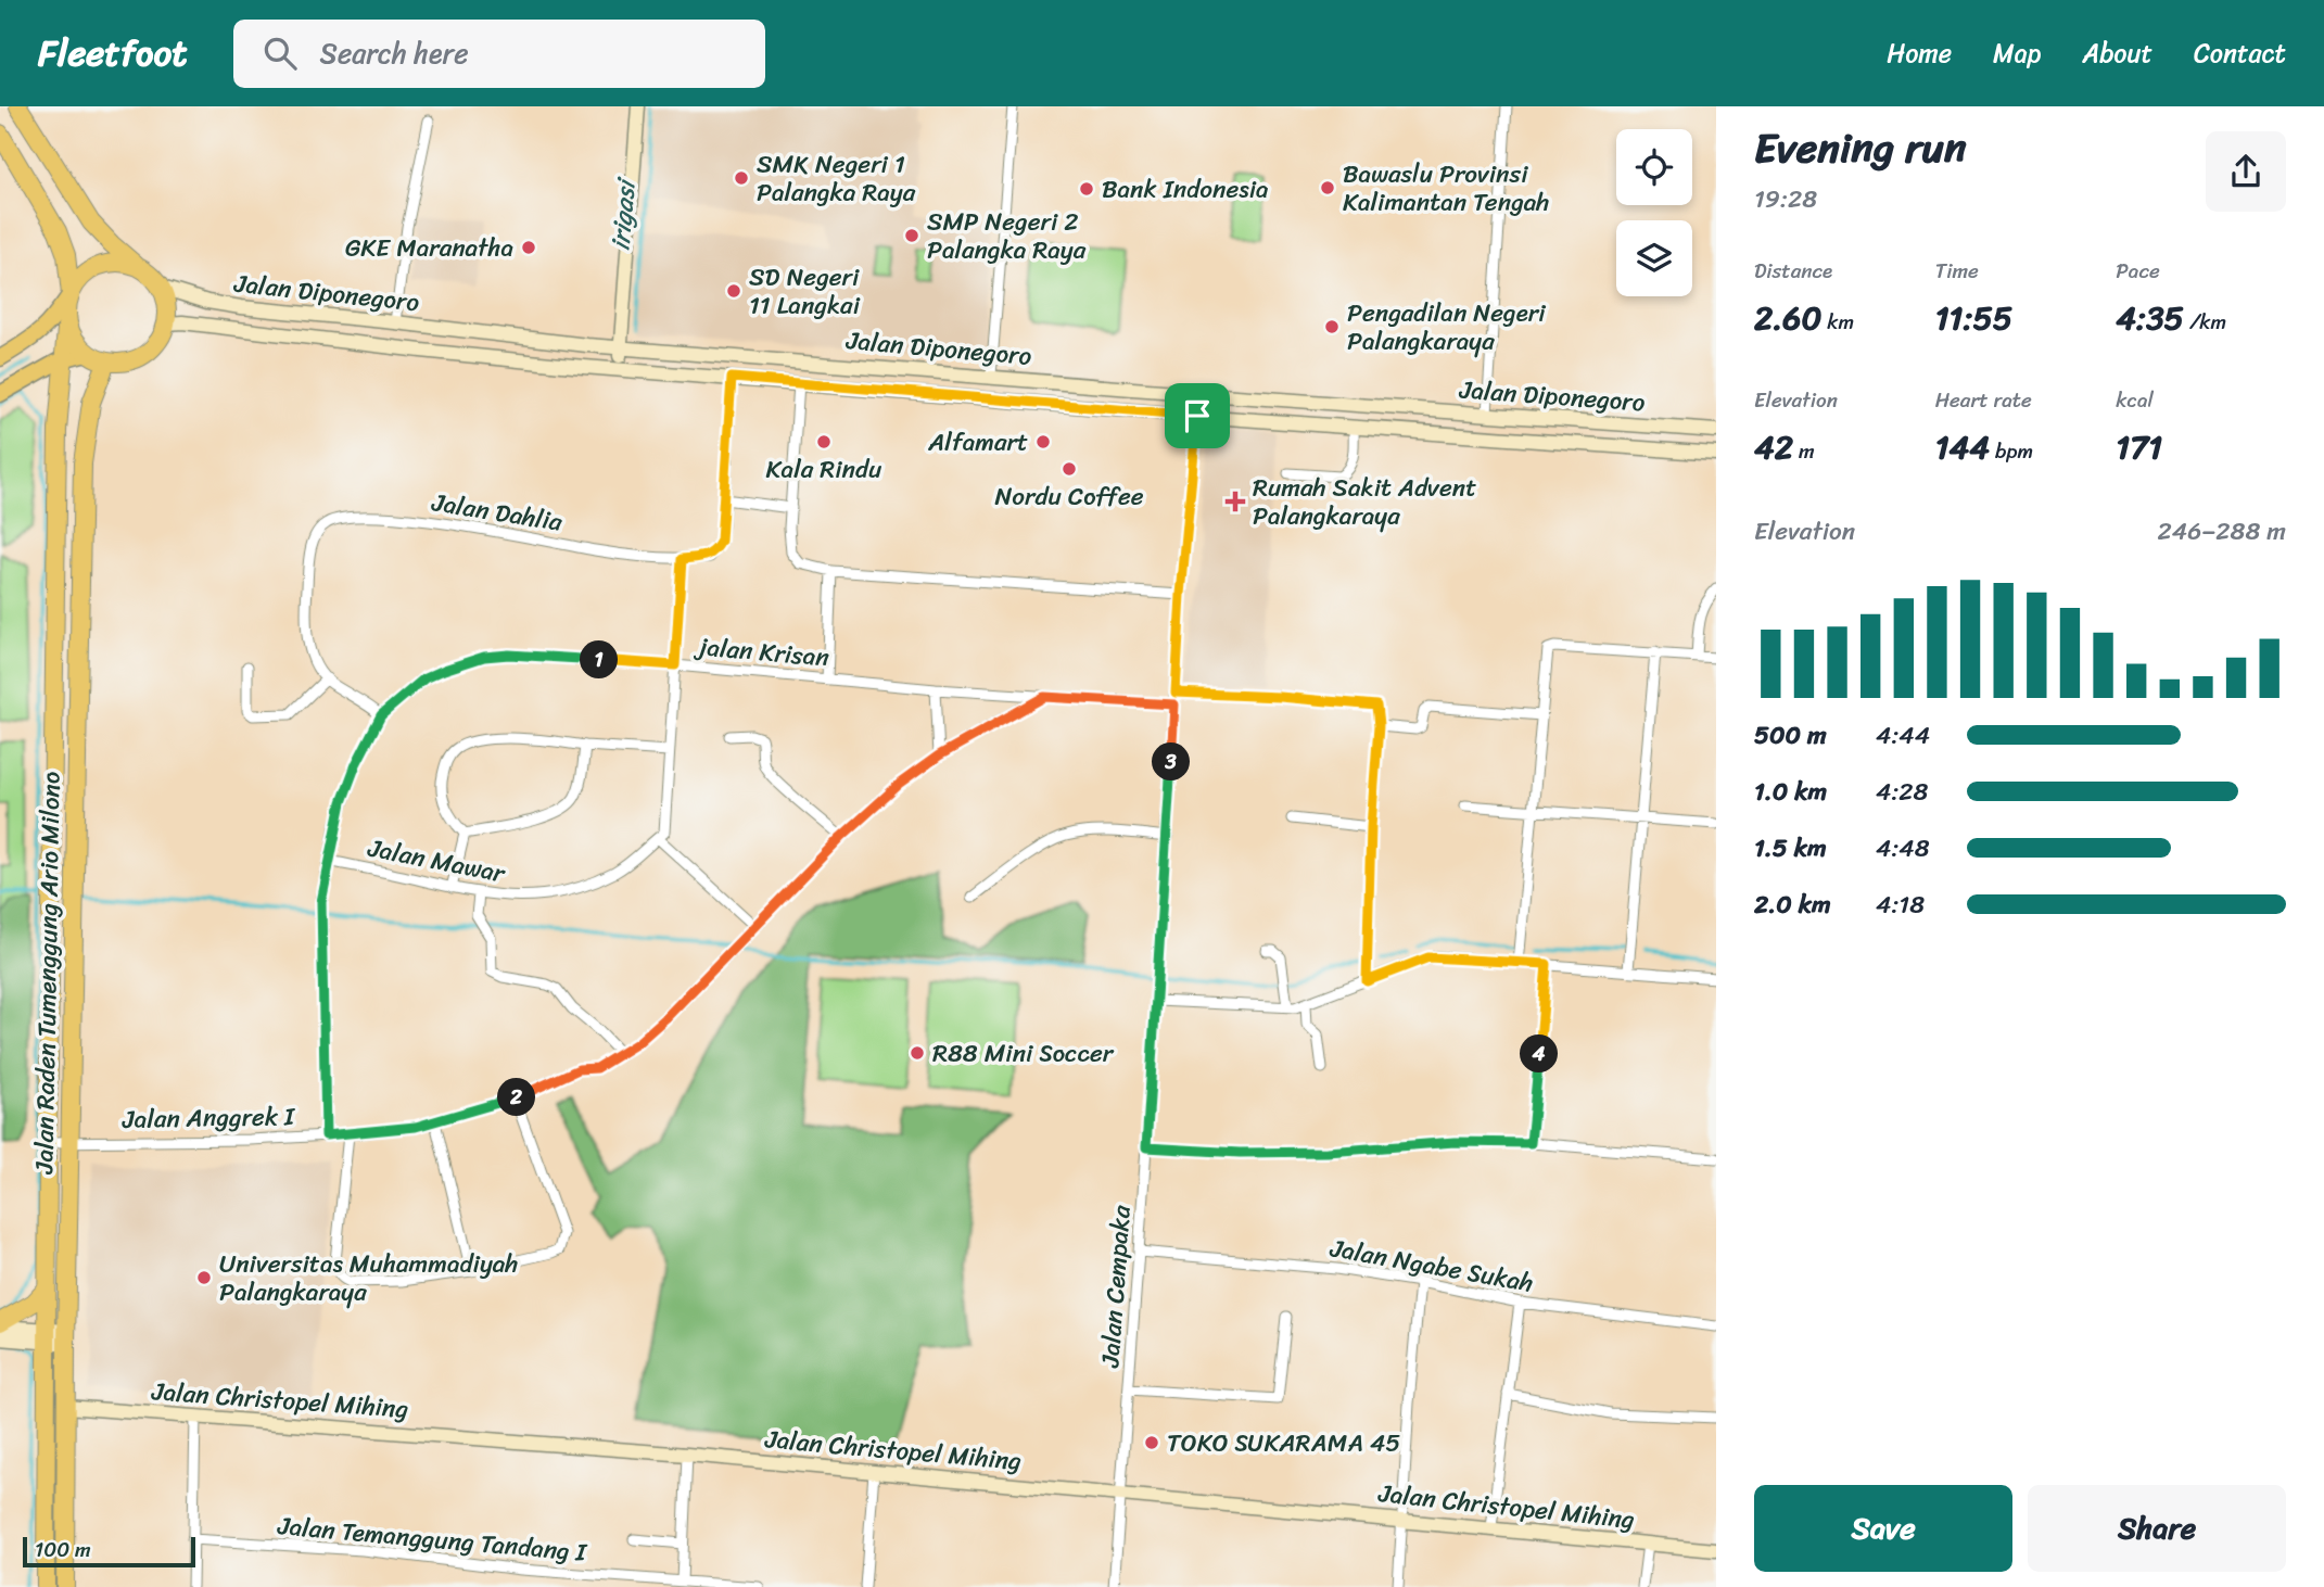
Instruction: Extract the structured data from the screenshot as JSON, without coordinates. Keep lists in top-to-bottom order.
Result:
{
  "streets": {
    "highway": ["Jalan Raden Tumenggung Ario Milono"],
    "main road": ["Jalan Diponegoro", "Jalan Christopel Mihing"],
    "street": [
      "Jalan Dahlia",
      "jalan Krisan",
      "Jalan Mawar",
      "Jalan Anggrek I",
      "Jalan Ngabe Sukah",
      "Jalan Cempaka",
      "Jalan Temanggung Tandang I"
    ]
  },
  "crossings": [
    ["Jalan Diponegoro", "Jalan Dahlia"],
    ["Jalan Diponegoro", "Jalan Raden Tumenggung Ario Milono"],
    ["Jalan Diponegoro", "Jalan Cempaka"],
    ["jalan Krisan", "Jalan Mawar"],
    ["jalan Krisan", "Jalan Anggrek I"],
    ["jalan Krisan", "Jalan Cempaka"],
    ["Jalan Raden Tumenggung Ario Milono", "Jalan Anggrek I"],
    ["Jalan Raden Tumenggung Ario Milono", "Jalan Christopel Mihing"],
    ["Jalan Ngabe Sukah", "Jalan Cempaka"],
    ["Jalan Cempaka", "Jalan Christopel Mihing"]
  ],
  "water": ["irigasi"],
  "places": {
    "other": [
      "SMK Negeri 1 Palangka Raya",
      "Bawaslu Provinsi Kalimantan Tengah",
      "Bank Indonesia",
      "SMP Negeri 2 Palangka Raya",
      "GKE Maranatha",
      "SD Negeri 11 Langkai",
      "Pengadilan Negeri Palangkaraya",
      "Kala Rindu",
      "Alfamart",
      "Nordu Coffee",
      "R88 Mini Soccer",
      "Universitas Muhammadiyah Palangkaraya",
      "TOKO SUKARAMA 45"
    ],
    "health": ["Rumah Sakit Advent Palangkaraya"]
  },
  "scale_bar": "100 m",
  "page": {
    "header": "Fleetfoot",
    "search": "Search here",
    "nav": [
      "Home",
      "Map",
      "About",
      "Contact"
    ],
    "heading": ["Evening run", "19:28"],
    "stats": [
      ["Distance", "2.60 km"],
      ["Time", "11:55"],
      ["Pace", "4:35 /km"],
      ["Elevation", "42 m"],
      ["Heart rate", "144 bpm"],
      ["kcal", "171"]
    ],
    "chart": ["Elevation", "246–288 m"],
    "pins": [
      "1",
      "3",
      "4",
      "2"
    ],
    "list": [
      {
        "name": "500 m",
        "note": "4:44"
      },
      {
        "name": "1.0 km",
        "note": "4:28"
      },
      {
        "name": "1.5 km",
        "note": "4:48"
      },
      {
        "name": "2.0 km",
        "note": "4:18"
      }
    ],
    "buttons": ["Save", "Share"],
    "scale": "100 m"
  }
}
